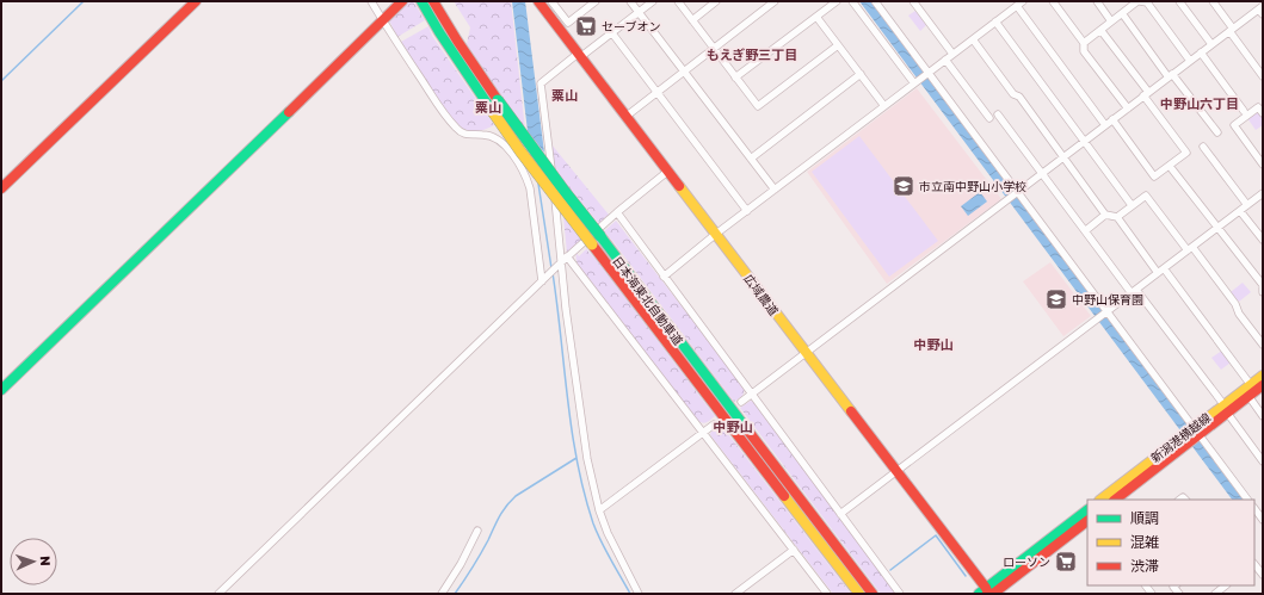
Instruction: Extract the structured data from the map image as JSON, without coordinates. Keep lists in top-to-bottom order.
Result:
{
  "streets": {
    "main road": ["広域農道", "日本海東北自動車道", "新潟港横越線"]
  },
  "districts": [
    "もえぎ野三丁目",
    "粟山",
    "中野山六丁目",
    "粟山",
    "中野山",
    "中野山"
  ],
  "places": {
    "supermarket": ["セーブオン", "ローソン"],
    "school or university": ["市立南中野山小学校", "中野山保育園"]
  },
  "legend": ["順調", "混雑", "渋滞"],
  "north": "right"
}
